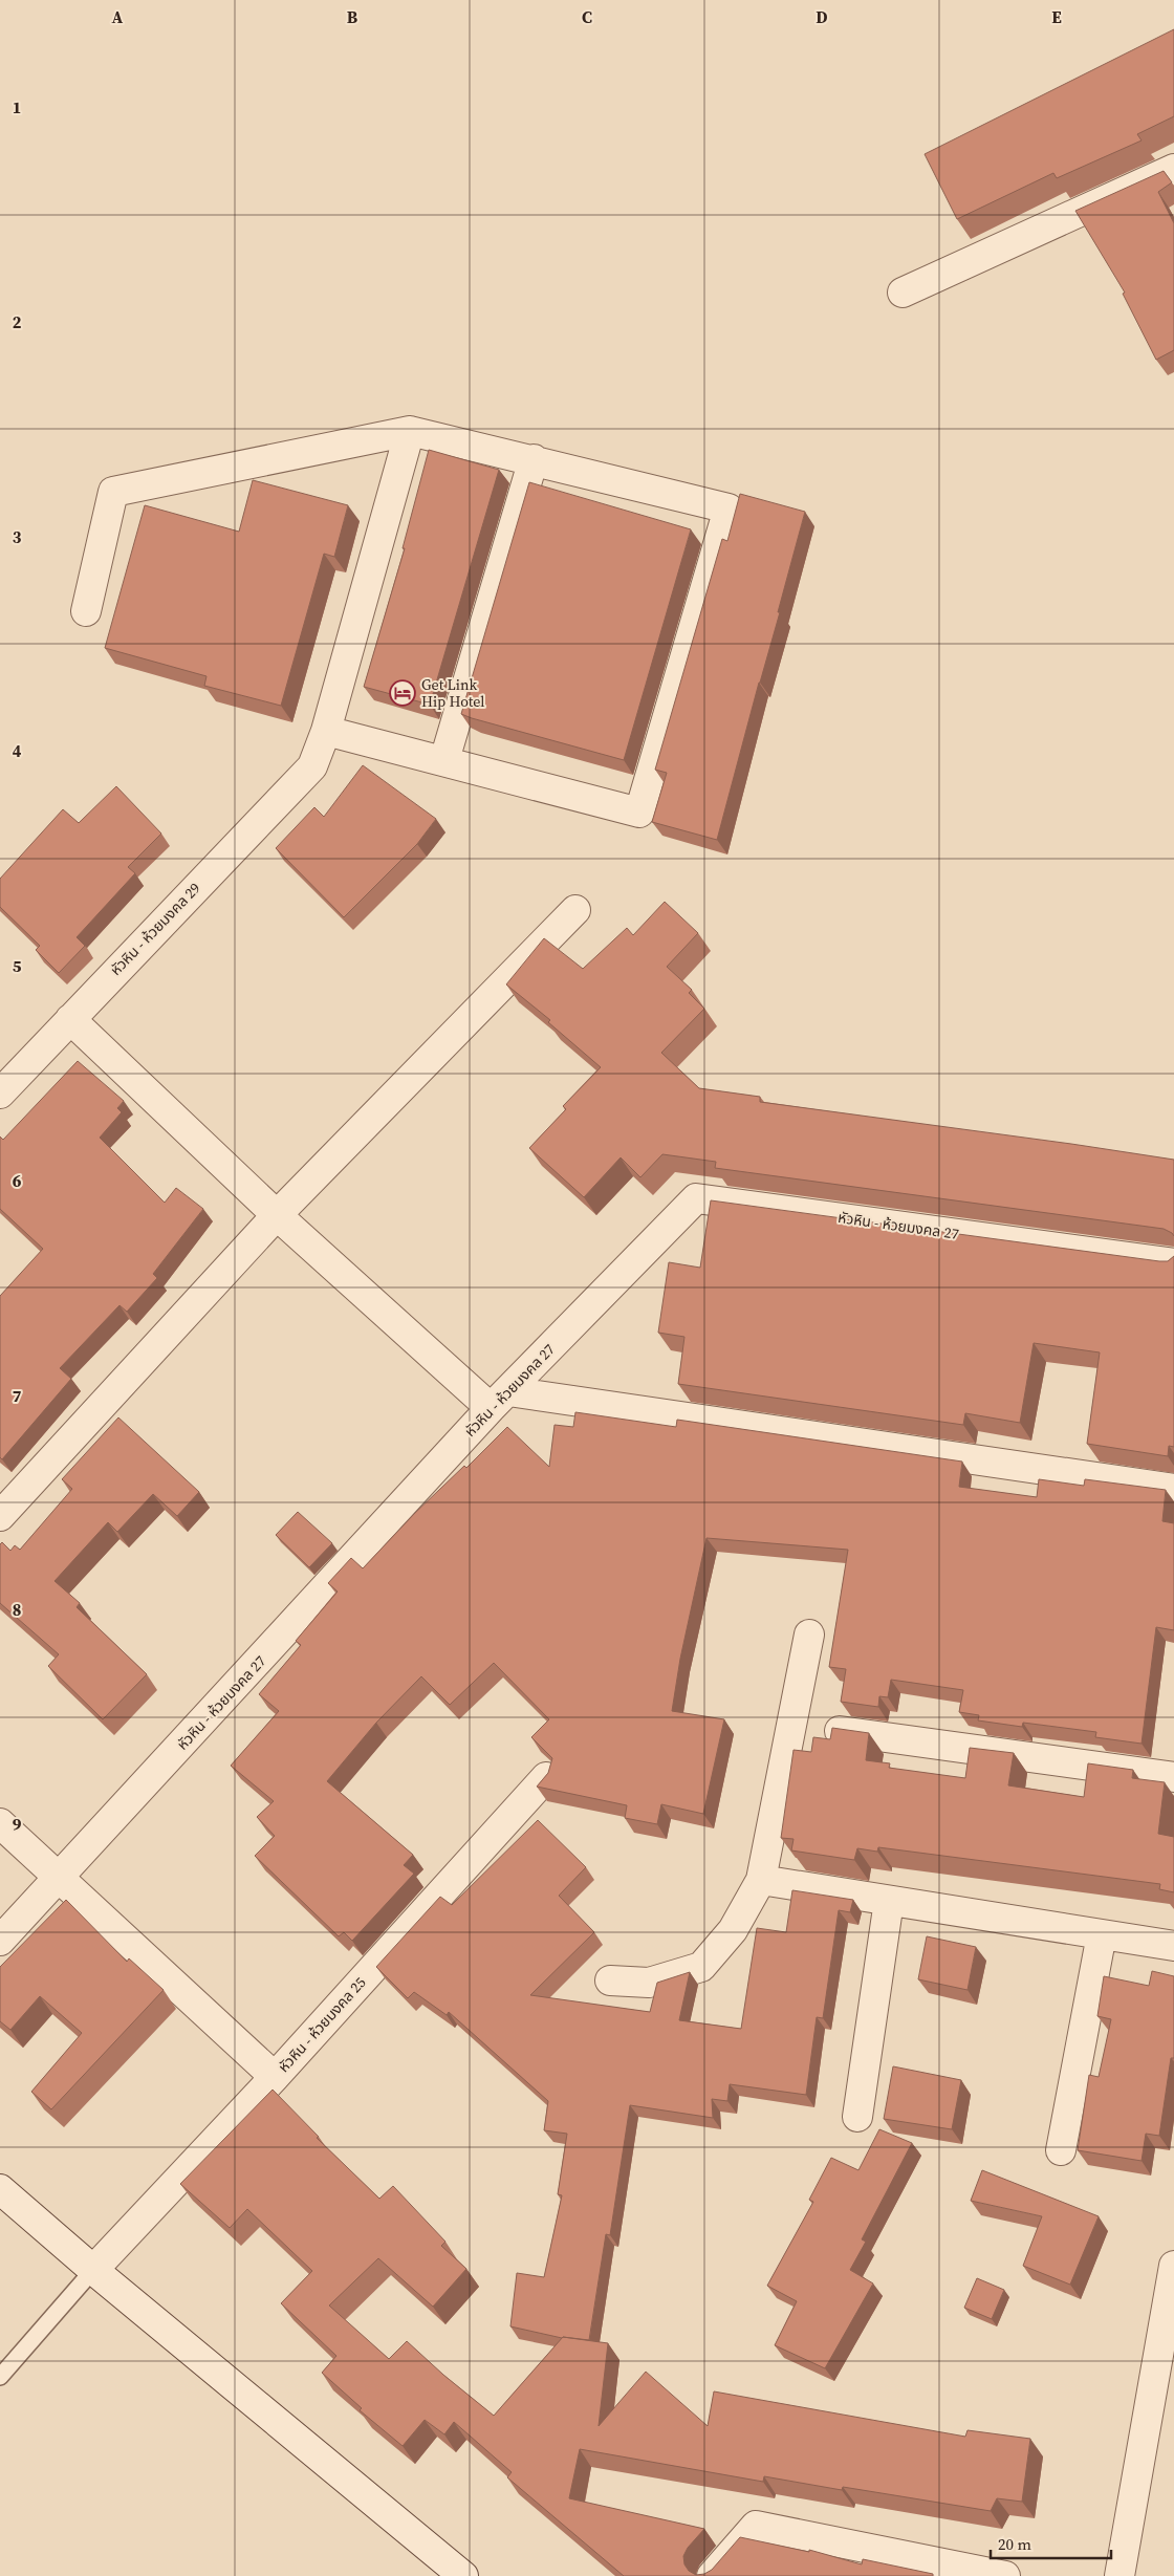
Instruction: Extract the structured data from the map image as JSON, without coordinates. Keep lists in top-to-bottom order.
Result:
{
  "streets": {
    "street": ["หัวหิน - ห้วยมงคล 29", "หัวหิน - ห้วยมงคล 27", "หัวหิน - ห้วยมงคล 25"]
  },
  "places": {
    "hotel": ["Get Link Hip Hotel"]
  },
  "scale_bar": "20 m",
  "grid": {
    "columns": [
      "A",
      "B",
      "C",
      "D",
      "E"
    ],
    "rows": [
      "1",
      "2",
      "3",
      "4",
      "5",
      "6",
      "7",
      "8",
      "9"
    ]
  }
}
